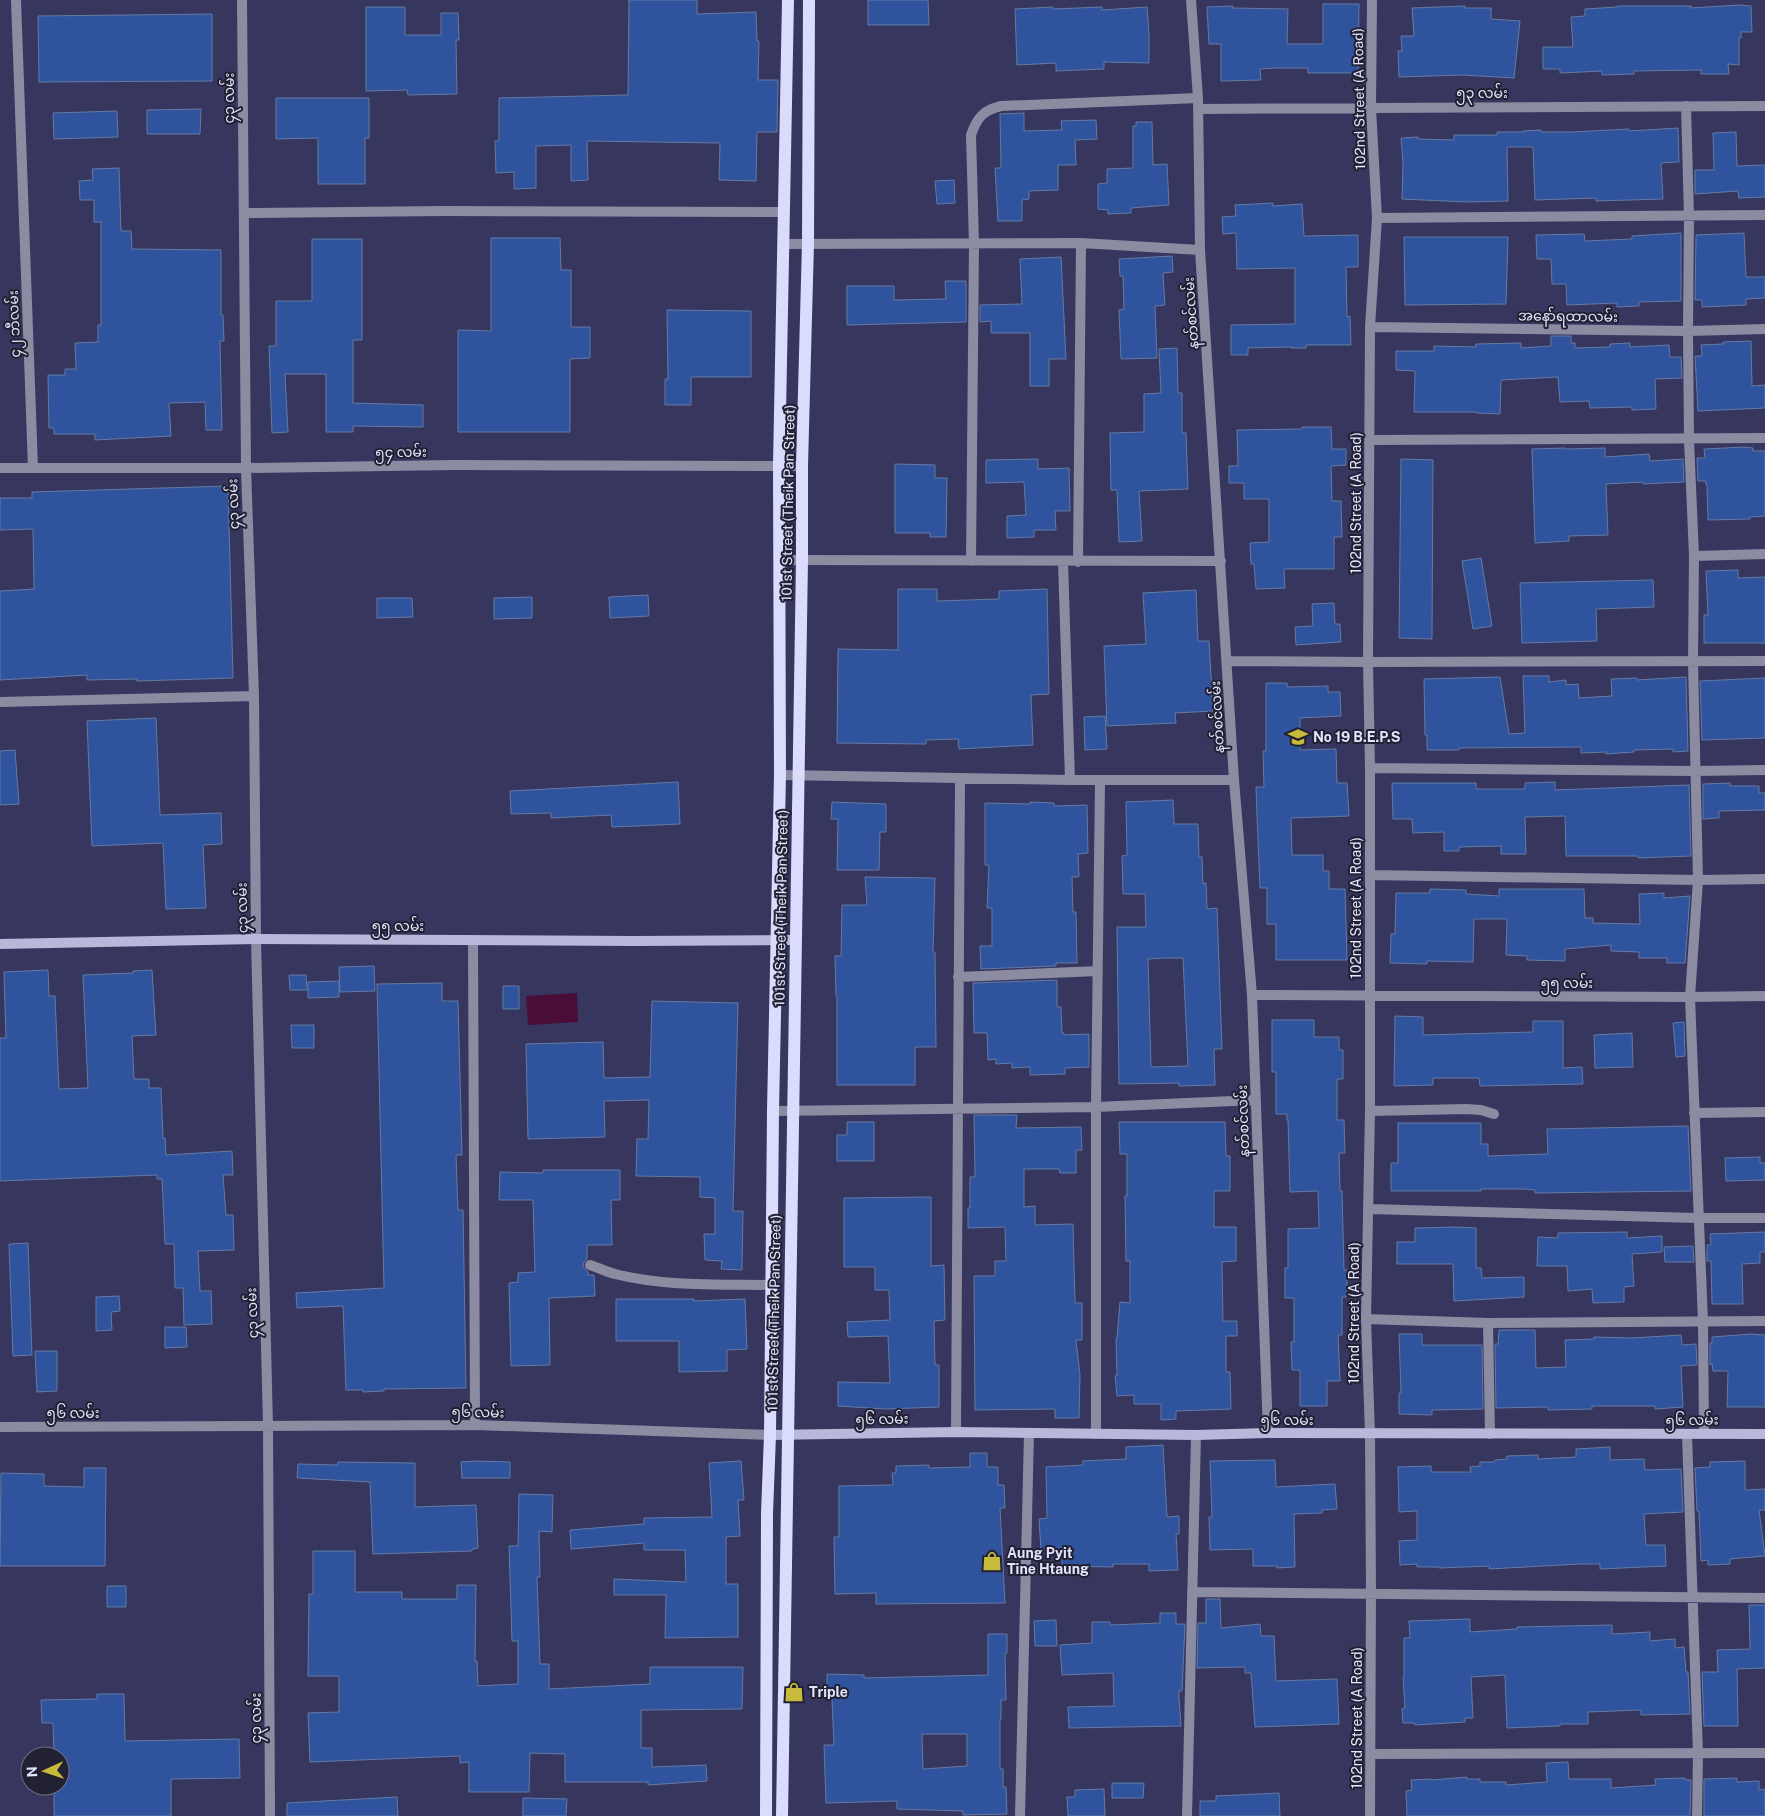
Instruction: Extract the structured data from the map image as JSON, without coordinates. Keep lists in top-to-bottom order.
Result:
{
  "streets": {
    "main road": ["101st Street (Theik Pan Street)"],
    "street": [
      "၅၃ လမ်း",
      "၄၃ လမ်း",
      "102nd Street (A Road)",
      "နတ်စင်လမ်း",
      "အနော်ရထာလမ်း",
      "၄၂ ဘီလမ်း",
      "၅၄ လမ်း",
      "၅၅ လမ်း",
      "၅၆ လမ်း"
    ]
  },
  "crossings": [
    ["၅၃ လမ်း", "102nd Street (A Road)"],
    ["၅၃ လမ်း", "နတ်စင်လမ်း"],
    ["၄၃ လမ်း", "၅၄ လမ်း"],
    ["၄၃ လမ်း", "၅၅ လမ်း"],
    ["၄၃ လမ်း", "၅၆ လမ်း"],
    ["102nd Street (A Road)", "အနော်ရထာလမ်း"],
    ["102nd Street (A Road)", "၅၅ လမ်း"],
    ["102nd Street (A Road)", "၅၆ လမ်း"],
    ["နတ်စင်လမ်း", "၅၅ လမ်း"],
    ["နတ်စင်လမ်း", "၅၆ လမ်း"],
    ["၄၂ ဘီလမ်း", "၅၄ လမ်း"],
    ["၅၄ လမ်း", "101st Street (Theik Pan Street)"],
    ["101st Street (Theik Pan Street)", "၅၅ လမ်း"],
    ["101st Street (Theik Pan Street)", "၅၆ လမ်း"]
  ],
  "places": {
    "school or university": ["No 19 B.E.P.S"],
    "shop": ["Aung Pyit Tine Htaung", "Triple"]
  },
  "north": "left"
}
